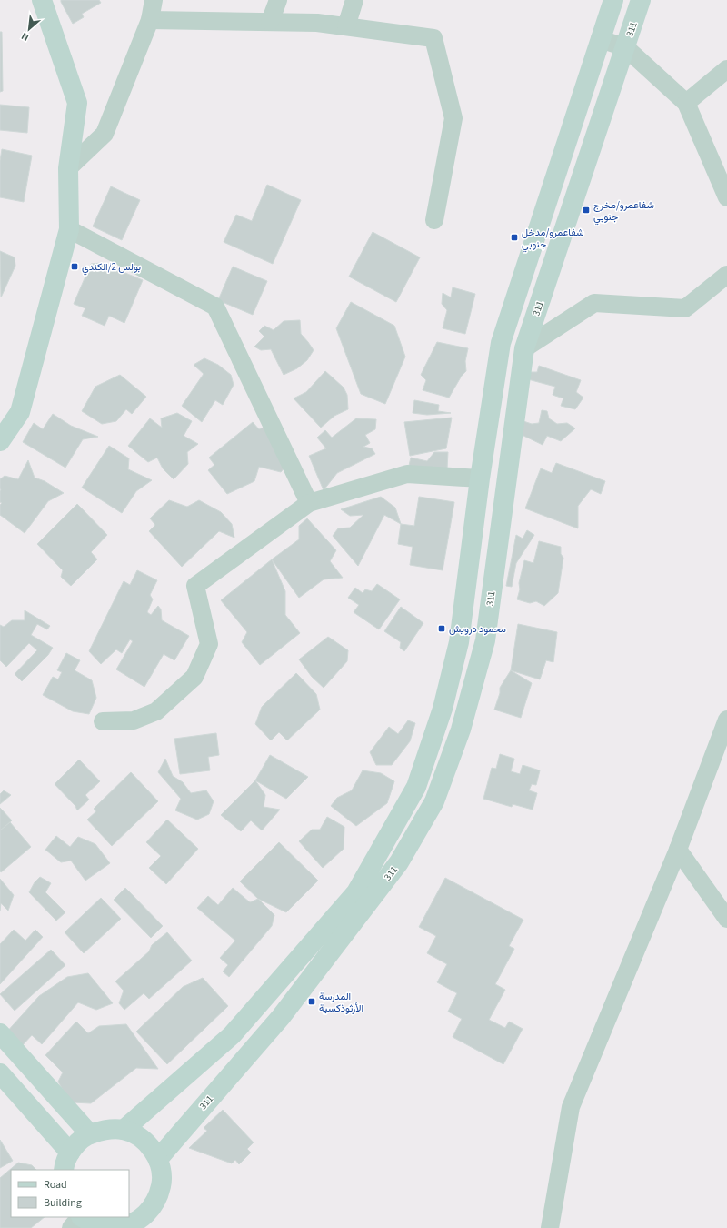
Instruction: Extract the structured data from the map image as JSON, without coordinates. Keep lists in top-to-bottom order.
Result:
{
  "streets": {
    "street": ["311"]
  },
  "places": {
    "transit": [
      "شفاعمرو/مخرج جنوبي",
      "شفاعمرو/مدخل جنوبي",
      "بولس 2/الكندي",
      "محمود درويش",
      "المدرسة الأرثوذكسية"
    ]
  },
  "legend": ["Road", "Building"],
  "north": "bottom left"
}
